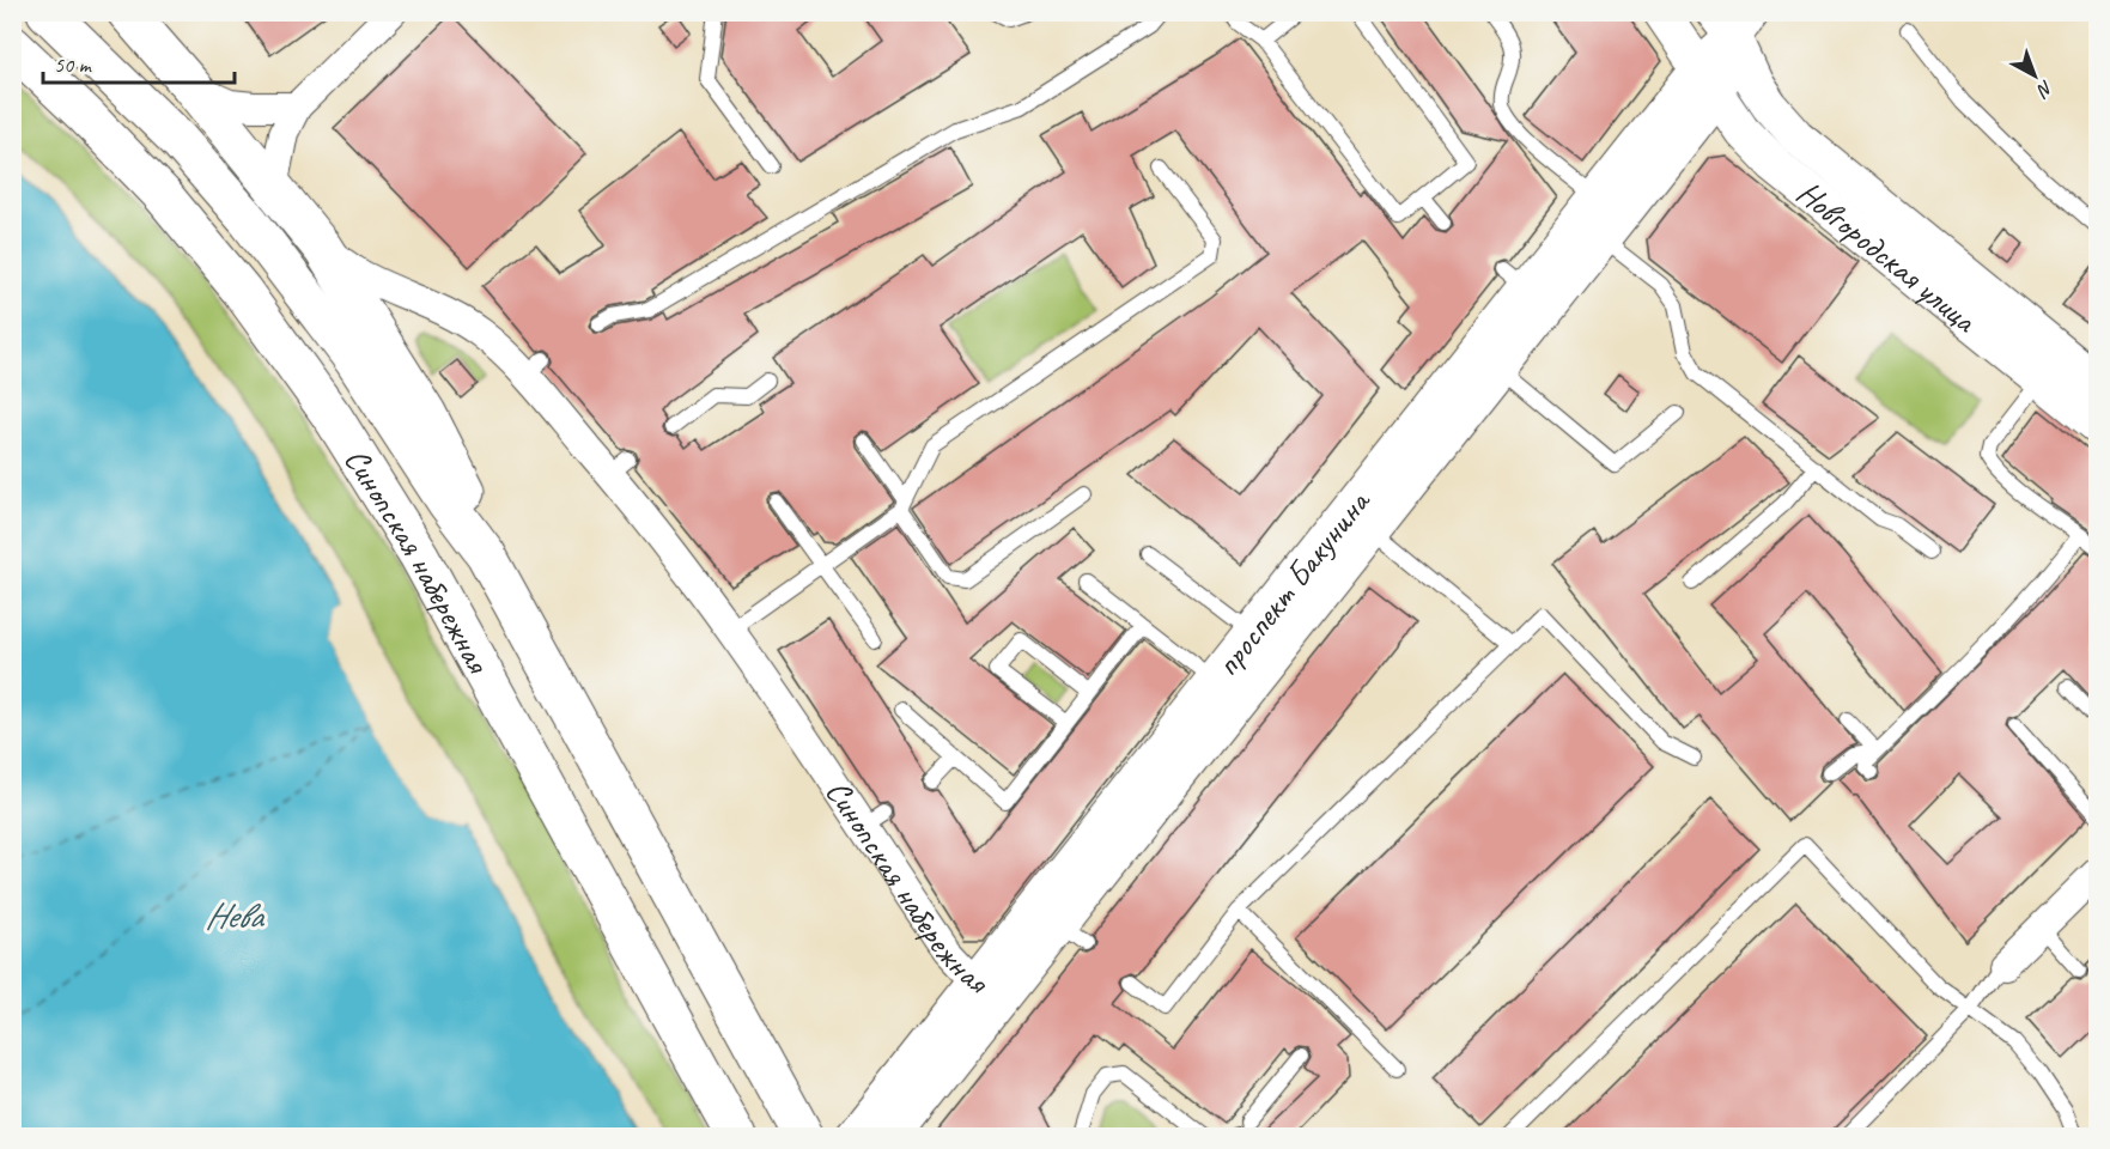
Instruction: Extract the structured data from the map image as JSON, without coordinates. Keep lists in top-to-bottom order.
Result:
{
  "streets": {
    "main road": ["Синопская набережная"],
    "street": ["Новгородская улица", "проспект Бакунина"]
  },
  "crossings": [
    ["Новгородская улица", "проспект Бакунина"],
    ["Синопская набережная", "проспект Бакунина"]
  ],
  "water": ["Нева"],
  "scale_bar": "50 m",
  "north": "bottom right"
}
